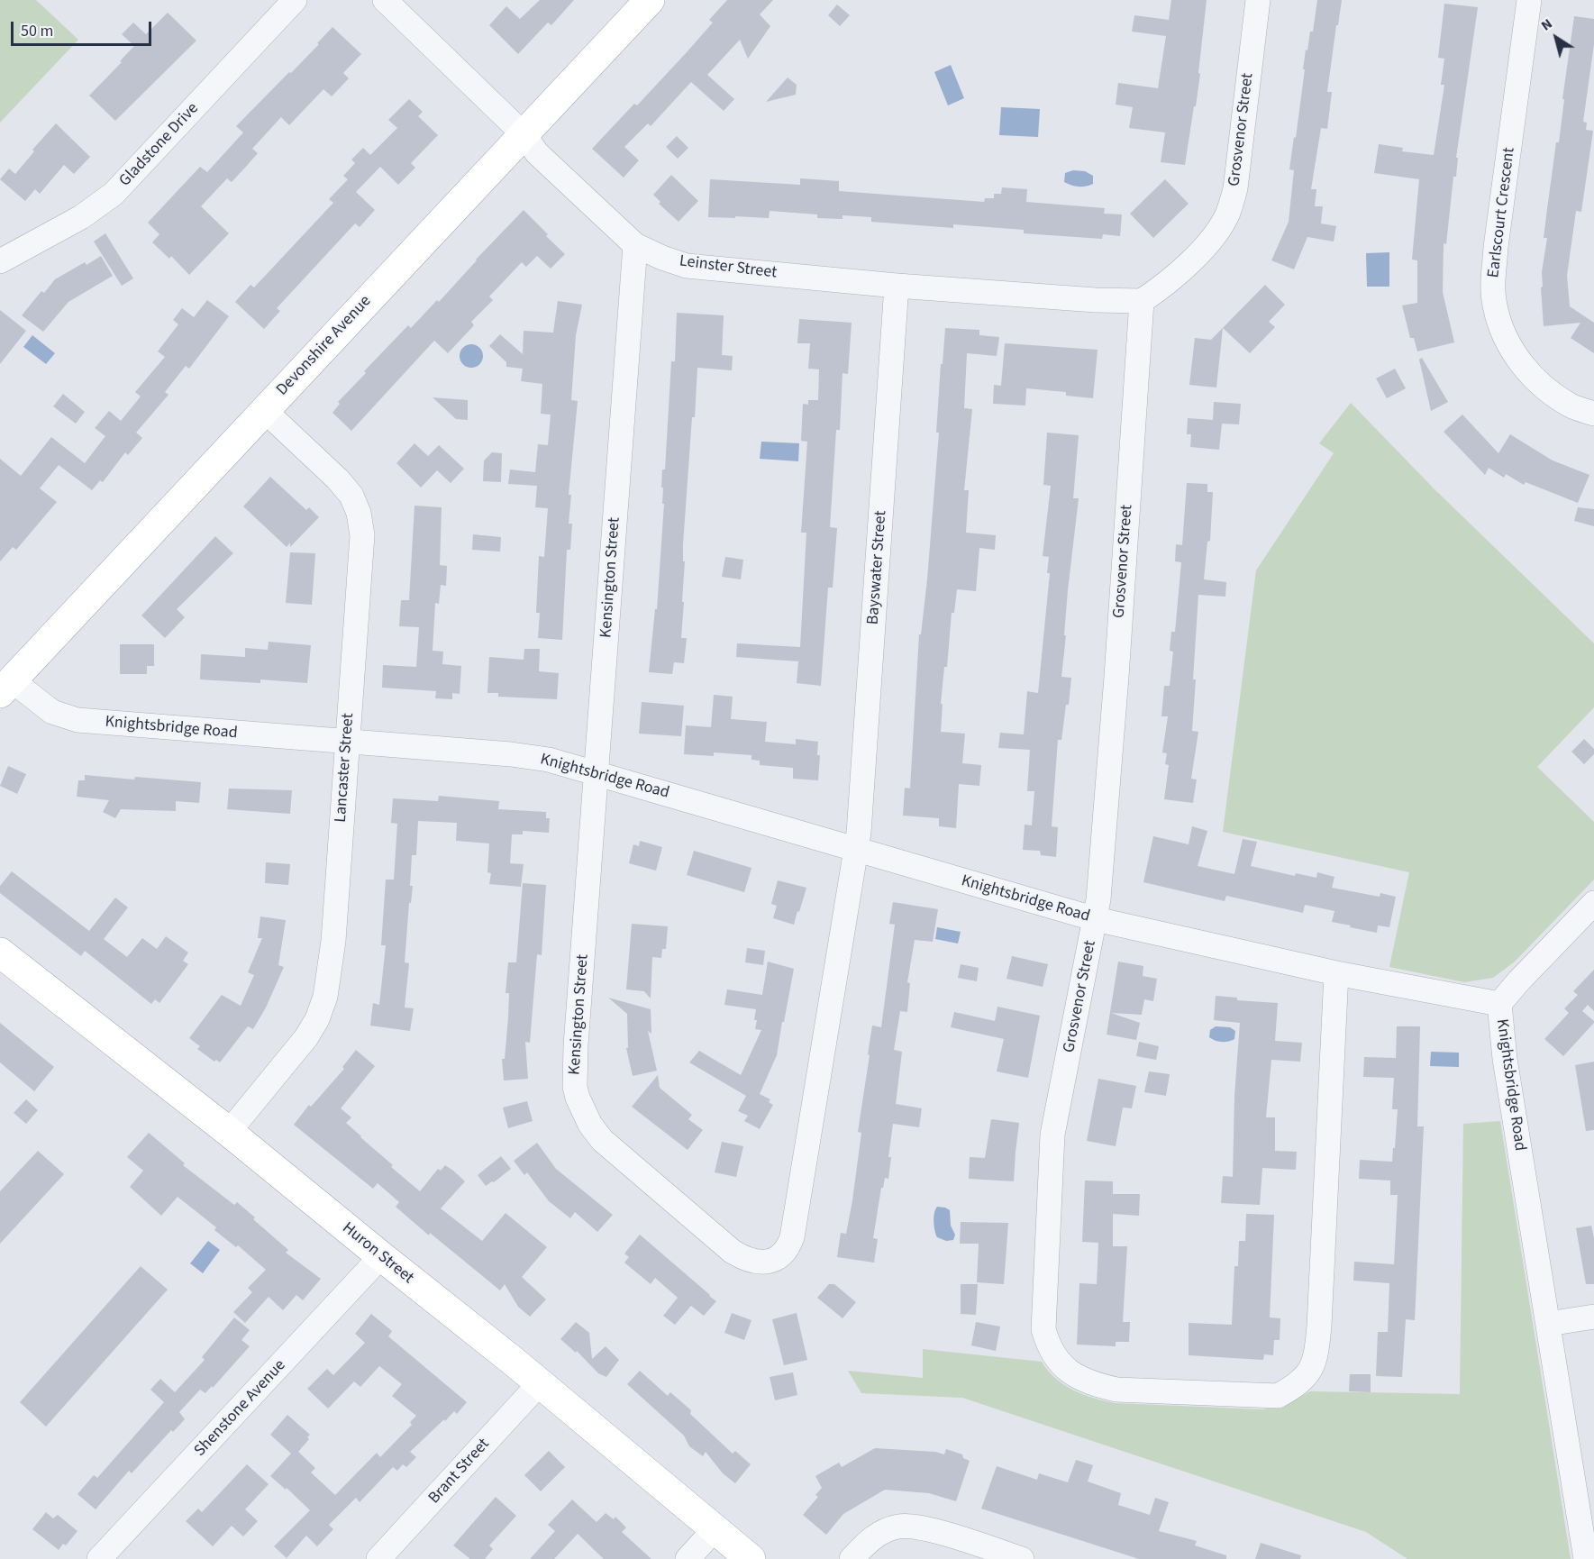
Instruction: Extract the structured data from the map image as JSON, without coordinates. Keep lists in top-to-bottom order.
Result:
{
  "streets": {
    "main road": ["Devonshire Avenue", "Huron Street"],
    "street": [
      "Grosvenor Street",
      "Gladstone Drive",
      "Earlscourt Crescent",
      "Leinster Street",
      "Bayswater Street",
      "Kensington Street",
      "Knightsbridge Road",
      "Lancaster Street",
      "Shenstone Avenue",
      "Brant Street"
    ]
  },
  "crossings": [
    ["Grosvenor Street", "Leinster Street"],
    ["Grosvenor Street", "Knightsbridge Road"],
    ["Leinster Street", "Devonshire Avenue"],
    ["Leinster Street", "Bayswater Street"],
    ["Leinster Street", "Kensington Street"],
    ["Devonshire Avenue", "Knightsbridge Road"],
    ["Devonshire Avenue", "Lancaster Street"],
    ["Bayswater Street", "Kensington Street"],
    ["Bayswater Street", "Knightsbridge Road"],
    ["Kensington Street", "Knightsbridge Road"],
    ["Knightsbridge Road", "Lancaster Street"],
    ["Lancaster Street", "Huron Street"],
    ["Huron Street", "Shenstone Avenue"],
    ["Huron Street", "Brant Street"]
  ],
  "scale_bar": "50 m",
  "north": "top left"
}
